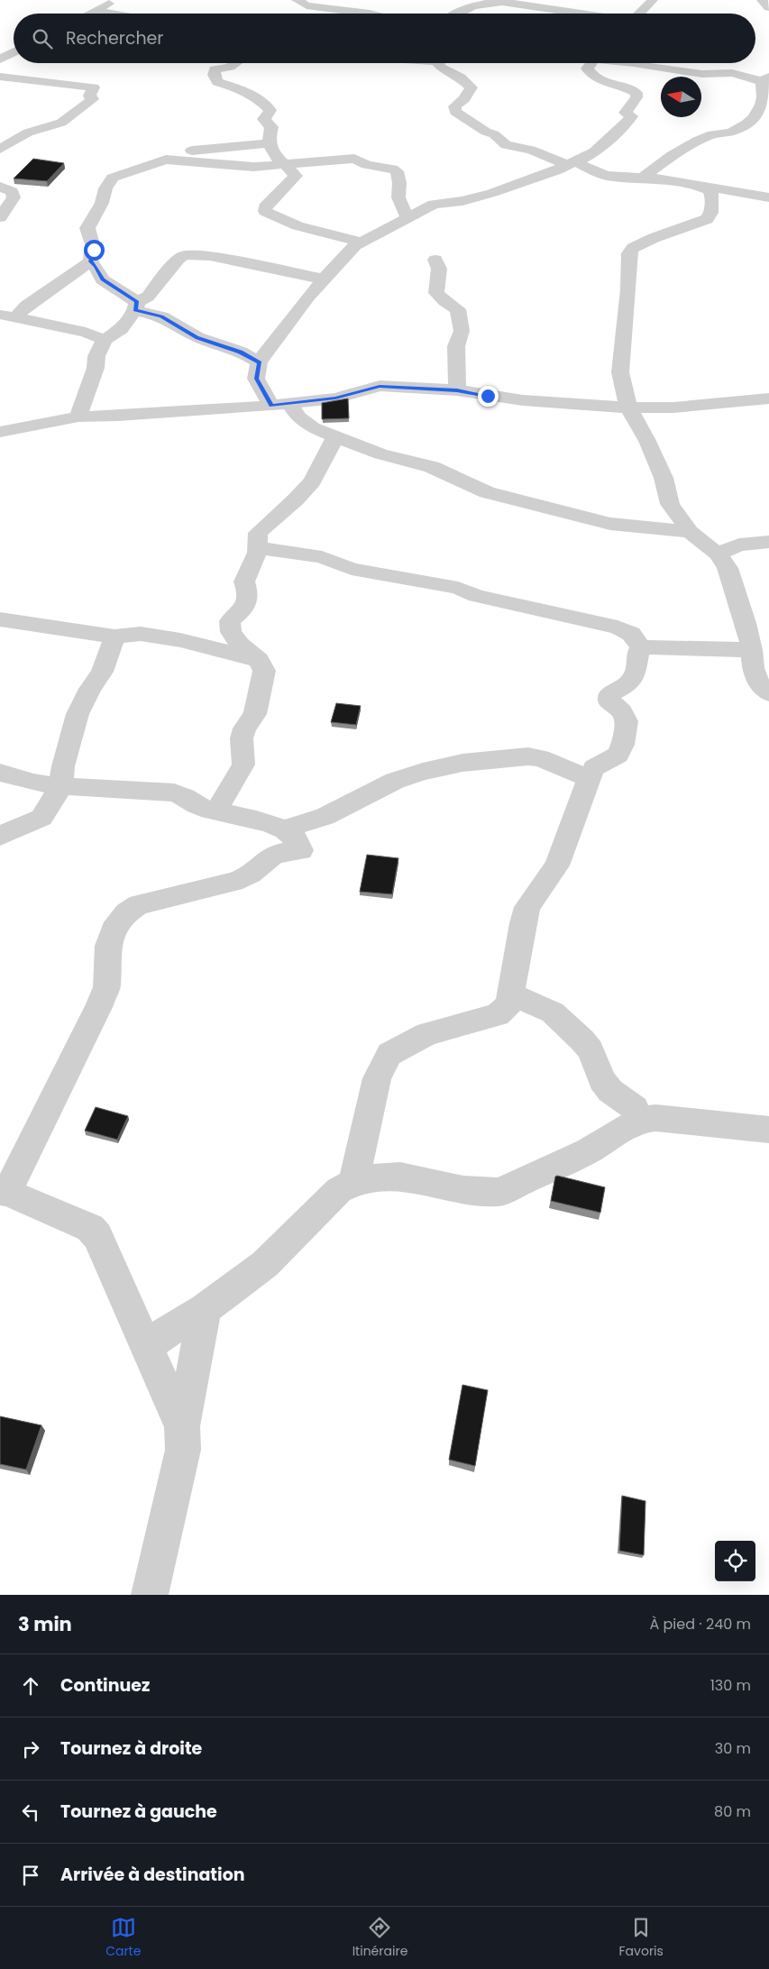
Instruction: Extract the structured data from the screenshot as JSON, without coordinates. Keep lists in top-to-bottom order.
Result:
{
  "north": "left",
  "page": {
    "search": "Rechercher",
    "heading": ["3 min", "À pied · 240 m"],
    "list": [
      ["Continuez", "130 m"],
      ["Tournez à droite", "30 m"],
      ["Tournez à gauche", "80 m"],
      "Arrivée à destination"
    ],
    "nav": ["Carte", "Itinéraire", "Favoris"]
  }
}
